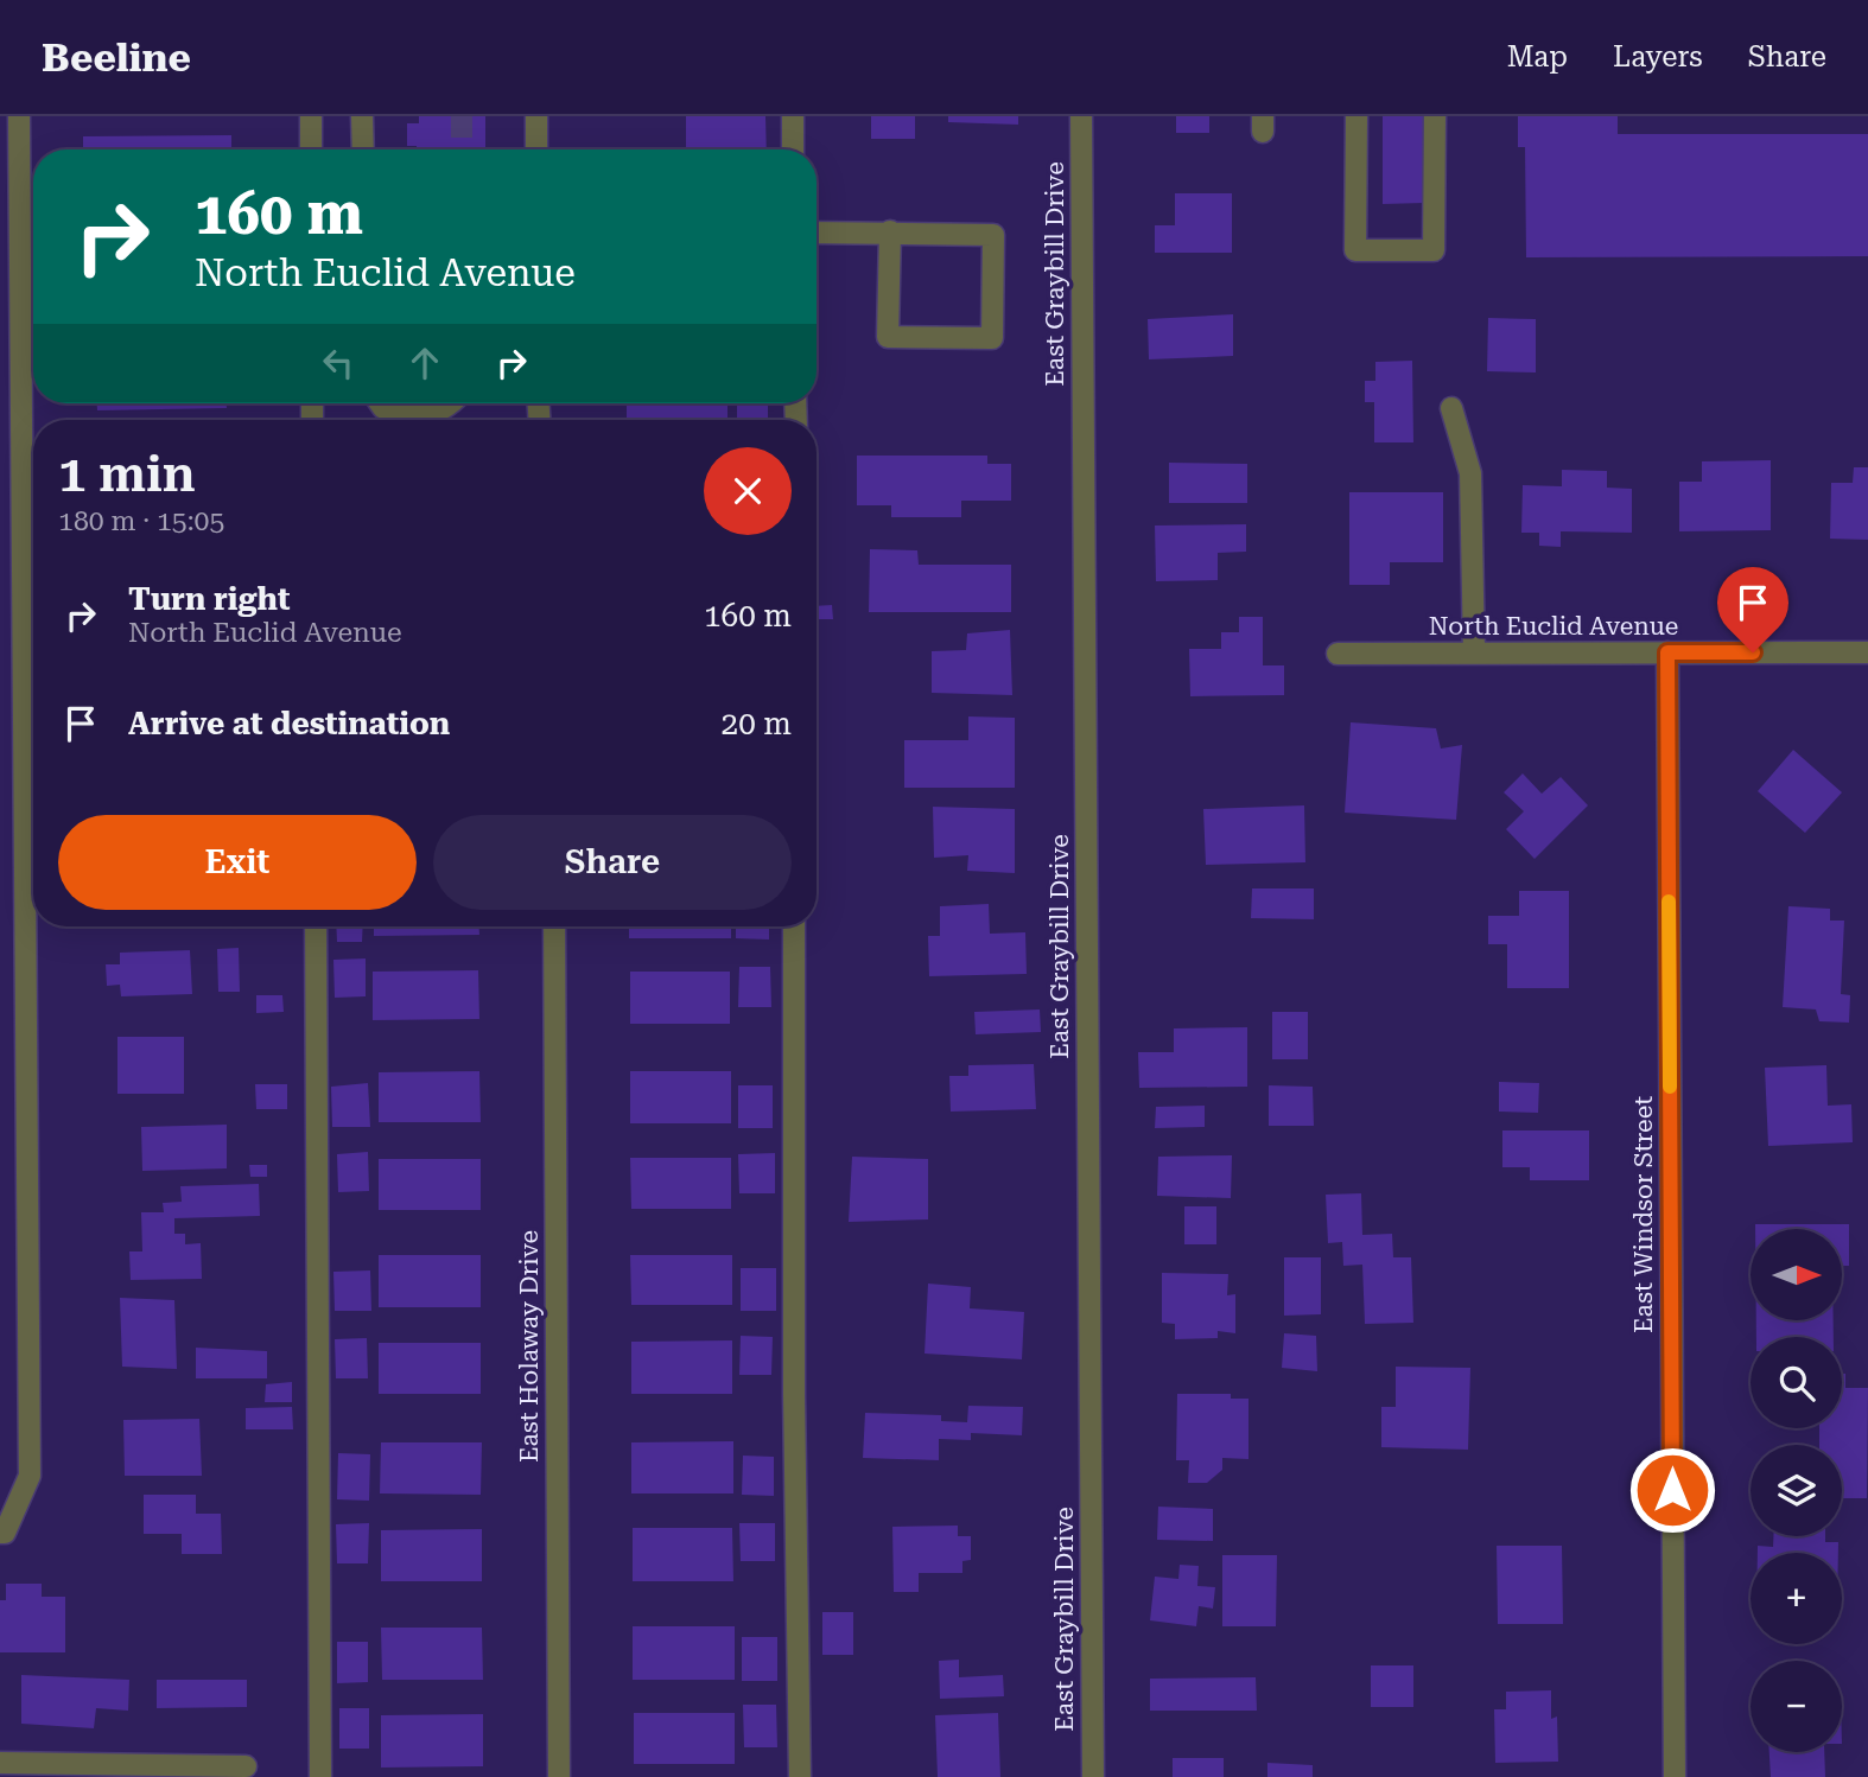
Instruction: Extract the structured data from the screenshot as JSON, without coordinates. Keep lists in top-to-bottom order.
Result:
{
  "streets": {
    "street": [
      "East Graybill Drive",
      "North Euclid Avenue",
      "East Windsor Street",
      "East Holaway Drive"
    ]
  },
  "crossings": [
    ["North Euclid Avenue", "East Windsor Street"]
  ],
  "north": "right",
  "page": {
    "header": "Beeline",
    "nav": ["Map", "Layers", "Share"],
    "turn": ["160 m", "North Euclid Avenue"],
    "heading": ["1 min", "180 m · 15:05"],
    "list": [
      {
        "name": "Turn right",
        "note": "North Euclid Avenue",
        "value": "160 m"
      },
      {
        "name": "Arrive at destination",
        "value": "20 m"
      }
    ],
    "buttons": ["Exit", "Share"],
    "map_buttons": ["+", "−"]
  }
}
